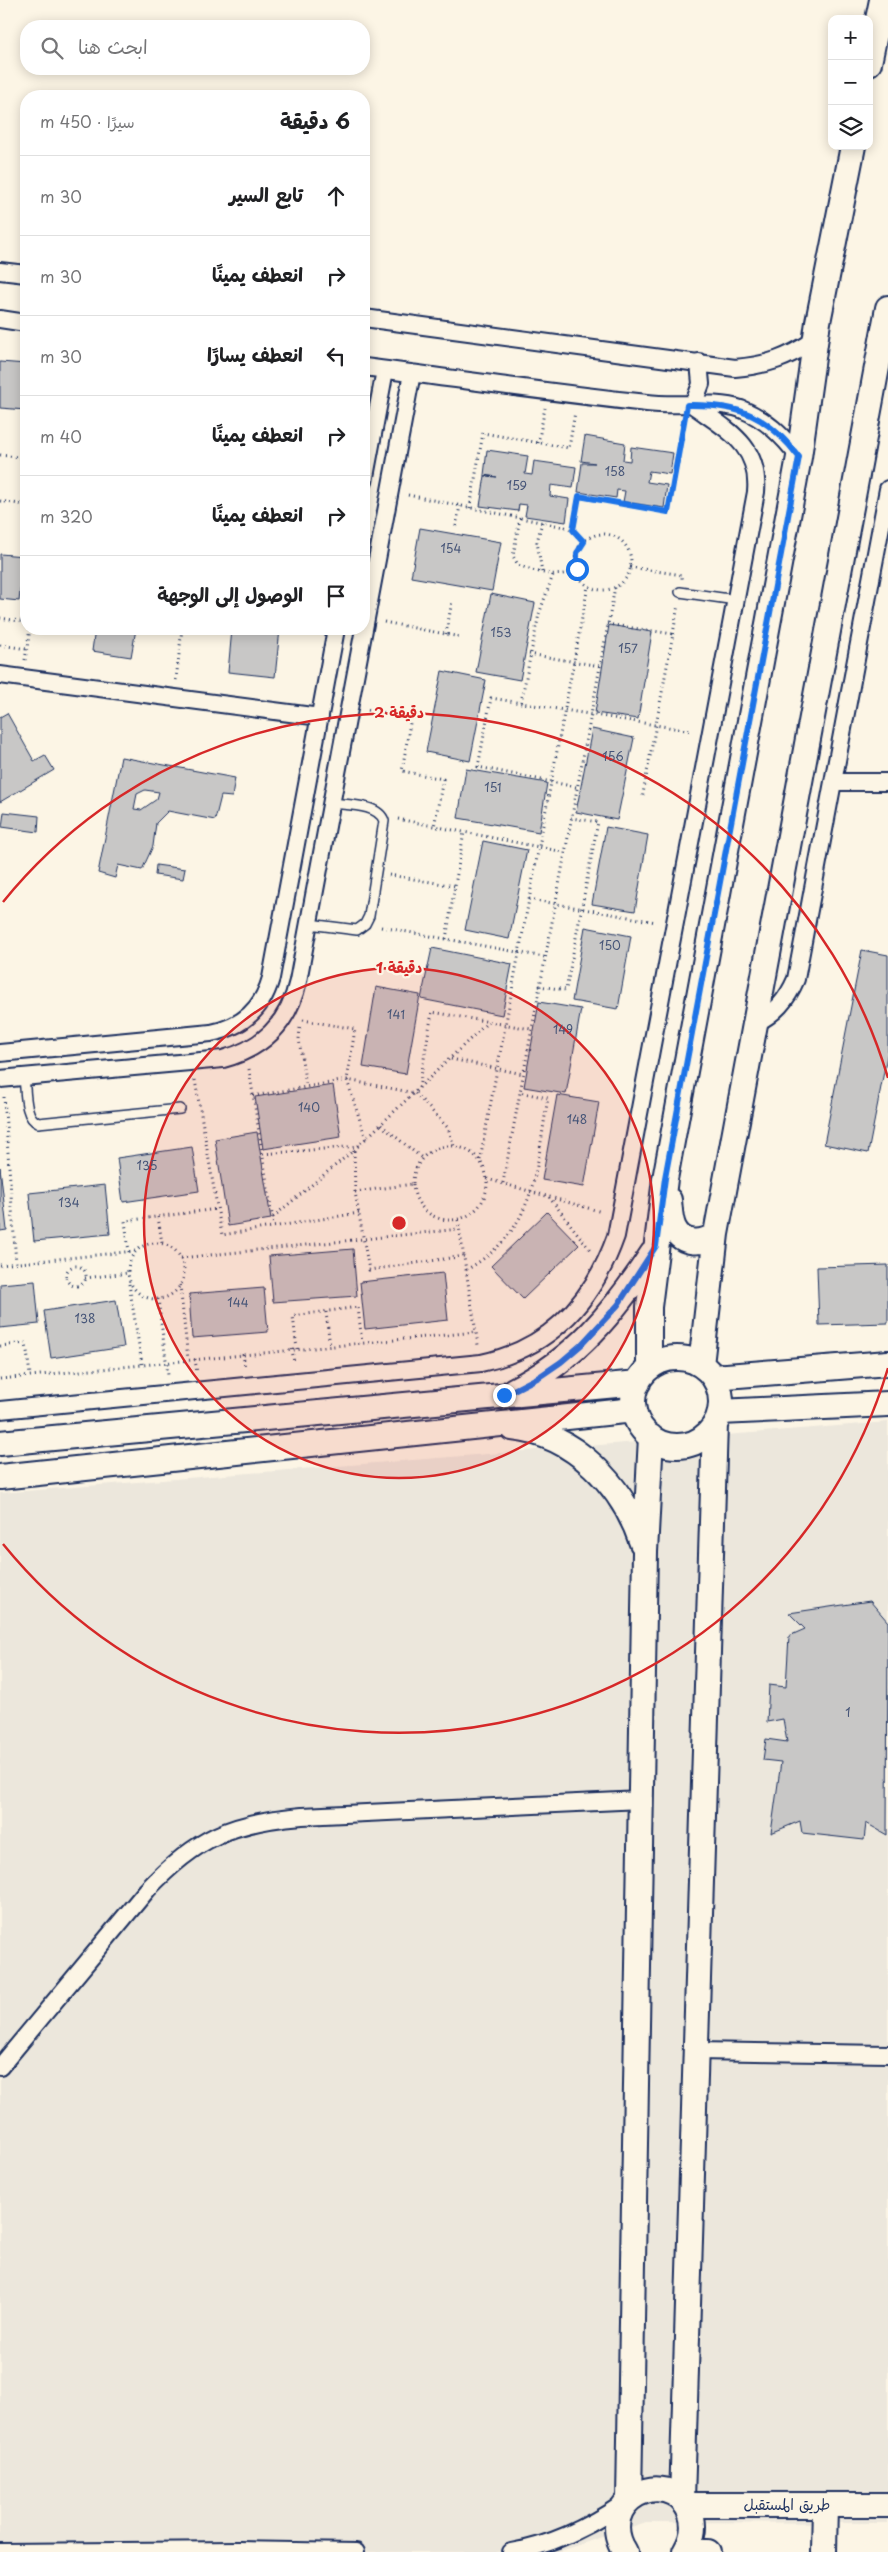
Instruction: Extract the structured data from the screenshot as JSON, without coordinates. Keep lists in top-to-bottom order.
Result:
{
  "streets": {
    "street": ["طريق المستقبل"]
  },
  "house_numbers": [
    "158",
    "159",
    "154",
    "153",
    "157",
    "156",
    "151",
    "150",
    "141",
    "149",
    "140",
    "148",
    "135",
    "134",
    "144",
    "138",
    "1"
  ],
  "page": {
    "map_buttons": ["+", "−"],
    "search": "ابحث هنا",
    "heading": ["6 دقيقة", "سيرًا · 450 m"],
    "list": [
      ["تابع السير", "30 m"],
      ["انعطف يمينًا", "30 m"],
      ["انعطف يسارًا", "30 m"],
      ["انعطف يمينًا", "40 m"],
      ["انعطف يمينًا", "320 m"],
      "الوصول إلى الوجهة"
    ]
  },
  "rings": ["2 دقيقة", "1 دقيقة"]
}
